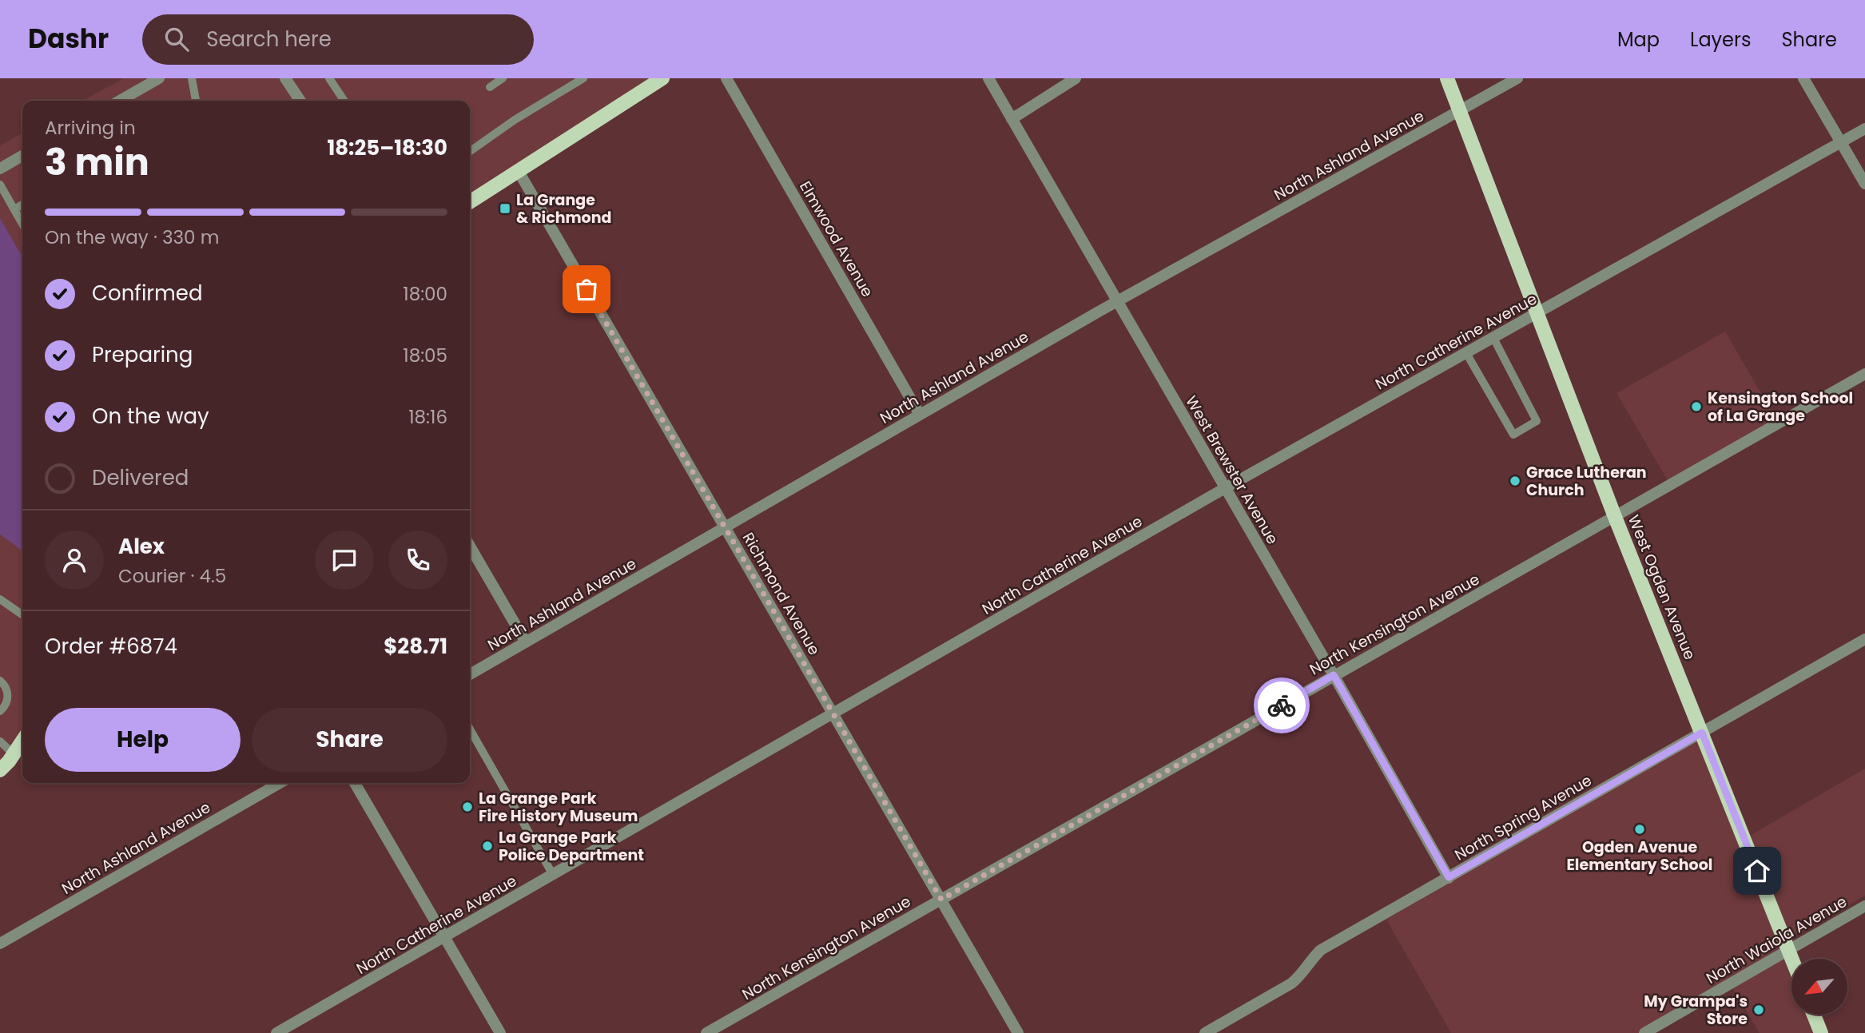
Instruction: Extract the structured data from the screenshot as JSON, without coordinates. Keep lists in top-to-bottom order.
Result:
{
  "streets": {
    "main road": ["West Ogden Avenue"],
    "street": [
      "North Ashland Avenue",
      "Elmwood Avenue",
      "North Catherine Avenue",
      "West Brewster Avenue",
      "Richmond Avenue",
      "North Kensington Avenue",
      "North Spring Avenue",
      "North Waiola Avenue"
    ]
  },
  "crossings": [
    ["North Ashland Avenue", "Elmwood Avenue"],
    ["North Ashland Avenue", "West Brewster Avenue"],
    ["North Ashland Avenue", "West Ogden Avenue"],
    ["North Ashland Avenue", "Richmond Avenue"],
    ["North Catherine Avenue", "West Brewster Avenue"],
    ["North Catherine Avenue", "West Ogden Avenue"],
    ["North Catherine Avenue", "Richmond Avenue"],
    ["West Brewster Avenue", "North Kensington Avenue"],
    ["West Brewster Avenue", "North Spring Avenue"],
    ["West Ogden Avenue", "North Kensington Avenue"],
    ["West Ogden Avenue", "North Spring Avenue"],
    ["West Ogden Avenue", "North Waiola Avenue"],
    ["Richmond Avenue", "North Kensington Avenue"]
  ],
  "places": {
    "transit": ["La Grange & Richmond"],
    "other": [
      "Kensington School of La Grange",
      "Grace Lutheran Church",
      "La Grange Park Fire History Museum",
      "Ogden Avenue Elementary School",
      "La Grange Park Police Department",
      "My Grampa's Store"
    ]
  },
  "north": "bottom left",
  "page": {
    "header": "Dashr",
    "search": "Search here",
    "nav": ["Map", "Layers", "Share"],
    "heading": ["3 min", "Arriving in", "18:25–18:30"],
    "panel": [
      "Alex",
      "Courier · 4.5",
      "Order #6874",
      "$28.71"
    ],
    "bar": "On the way · 330 m",
    "list": [
      ["Confirmed", "18:00"],
      ["Preparing", "18:05"],
      ["On the way", "18:16"],
      "Delivered"
    ],
    "buttons": ["Help", "Share"]
  }
}
